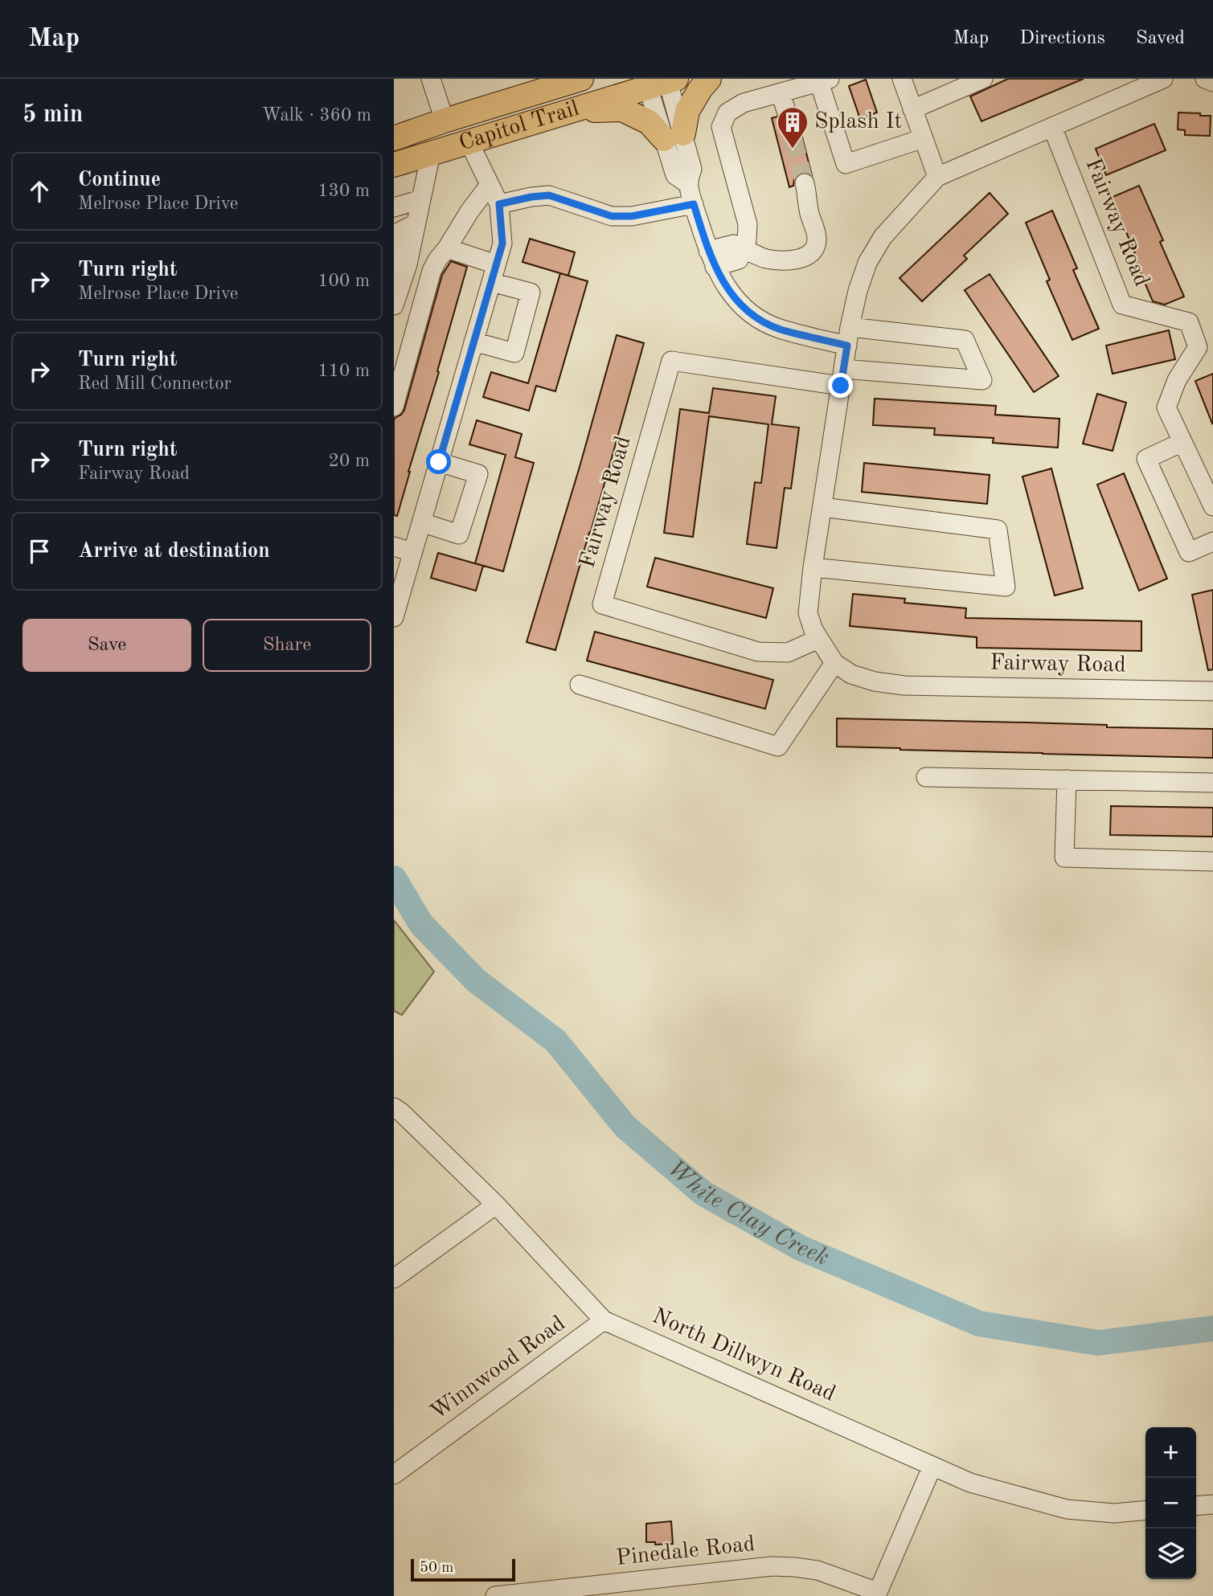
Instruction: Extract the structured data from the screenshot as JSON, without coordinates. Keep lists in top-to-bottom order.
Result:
{
  "streets": {
    "main road": ["Capitol Trail"],
    "street": [
      "Fairway Road",
      "North Dillwyn Road",
      "Winnwood Road",
      "Pinedale Road"
    ]
  },
  "crossings": [
    ["North Dillwyn Road", "Winnwood Road"]
  ],
  "water": ["White Clay Creek"],
  "places": {
    "building": ["Splash It"]
  },
  "scale_bar": "50 m",
  "page": {
    "header": "Map",
    "nav": ["Map", "Directions", "Saved"],
    "heading": ["5 min", "Walk · 360 m"],
    "list": [
      ["Continue", "Melrose Place Drive", "130 m"],
      ["Turn right", "Melrose Place Drive", "100 m"],
      ["Turn right", "Red Mill Connector", "110 m"],
      ["Turn right", "Fairway Road", "20 m"],
      "Arrive at destination"
    ],
    "buttons": ["Save", "Share"],
    "map_buttons": ["+", "−"],
    "scale": "50 m"
  }
}
